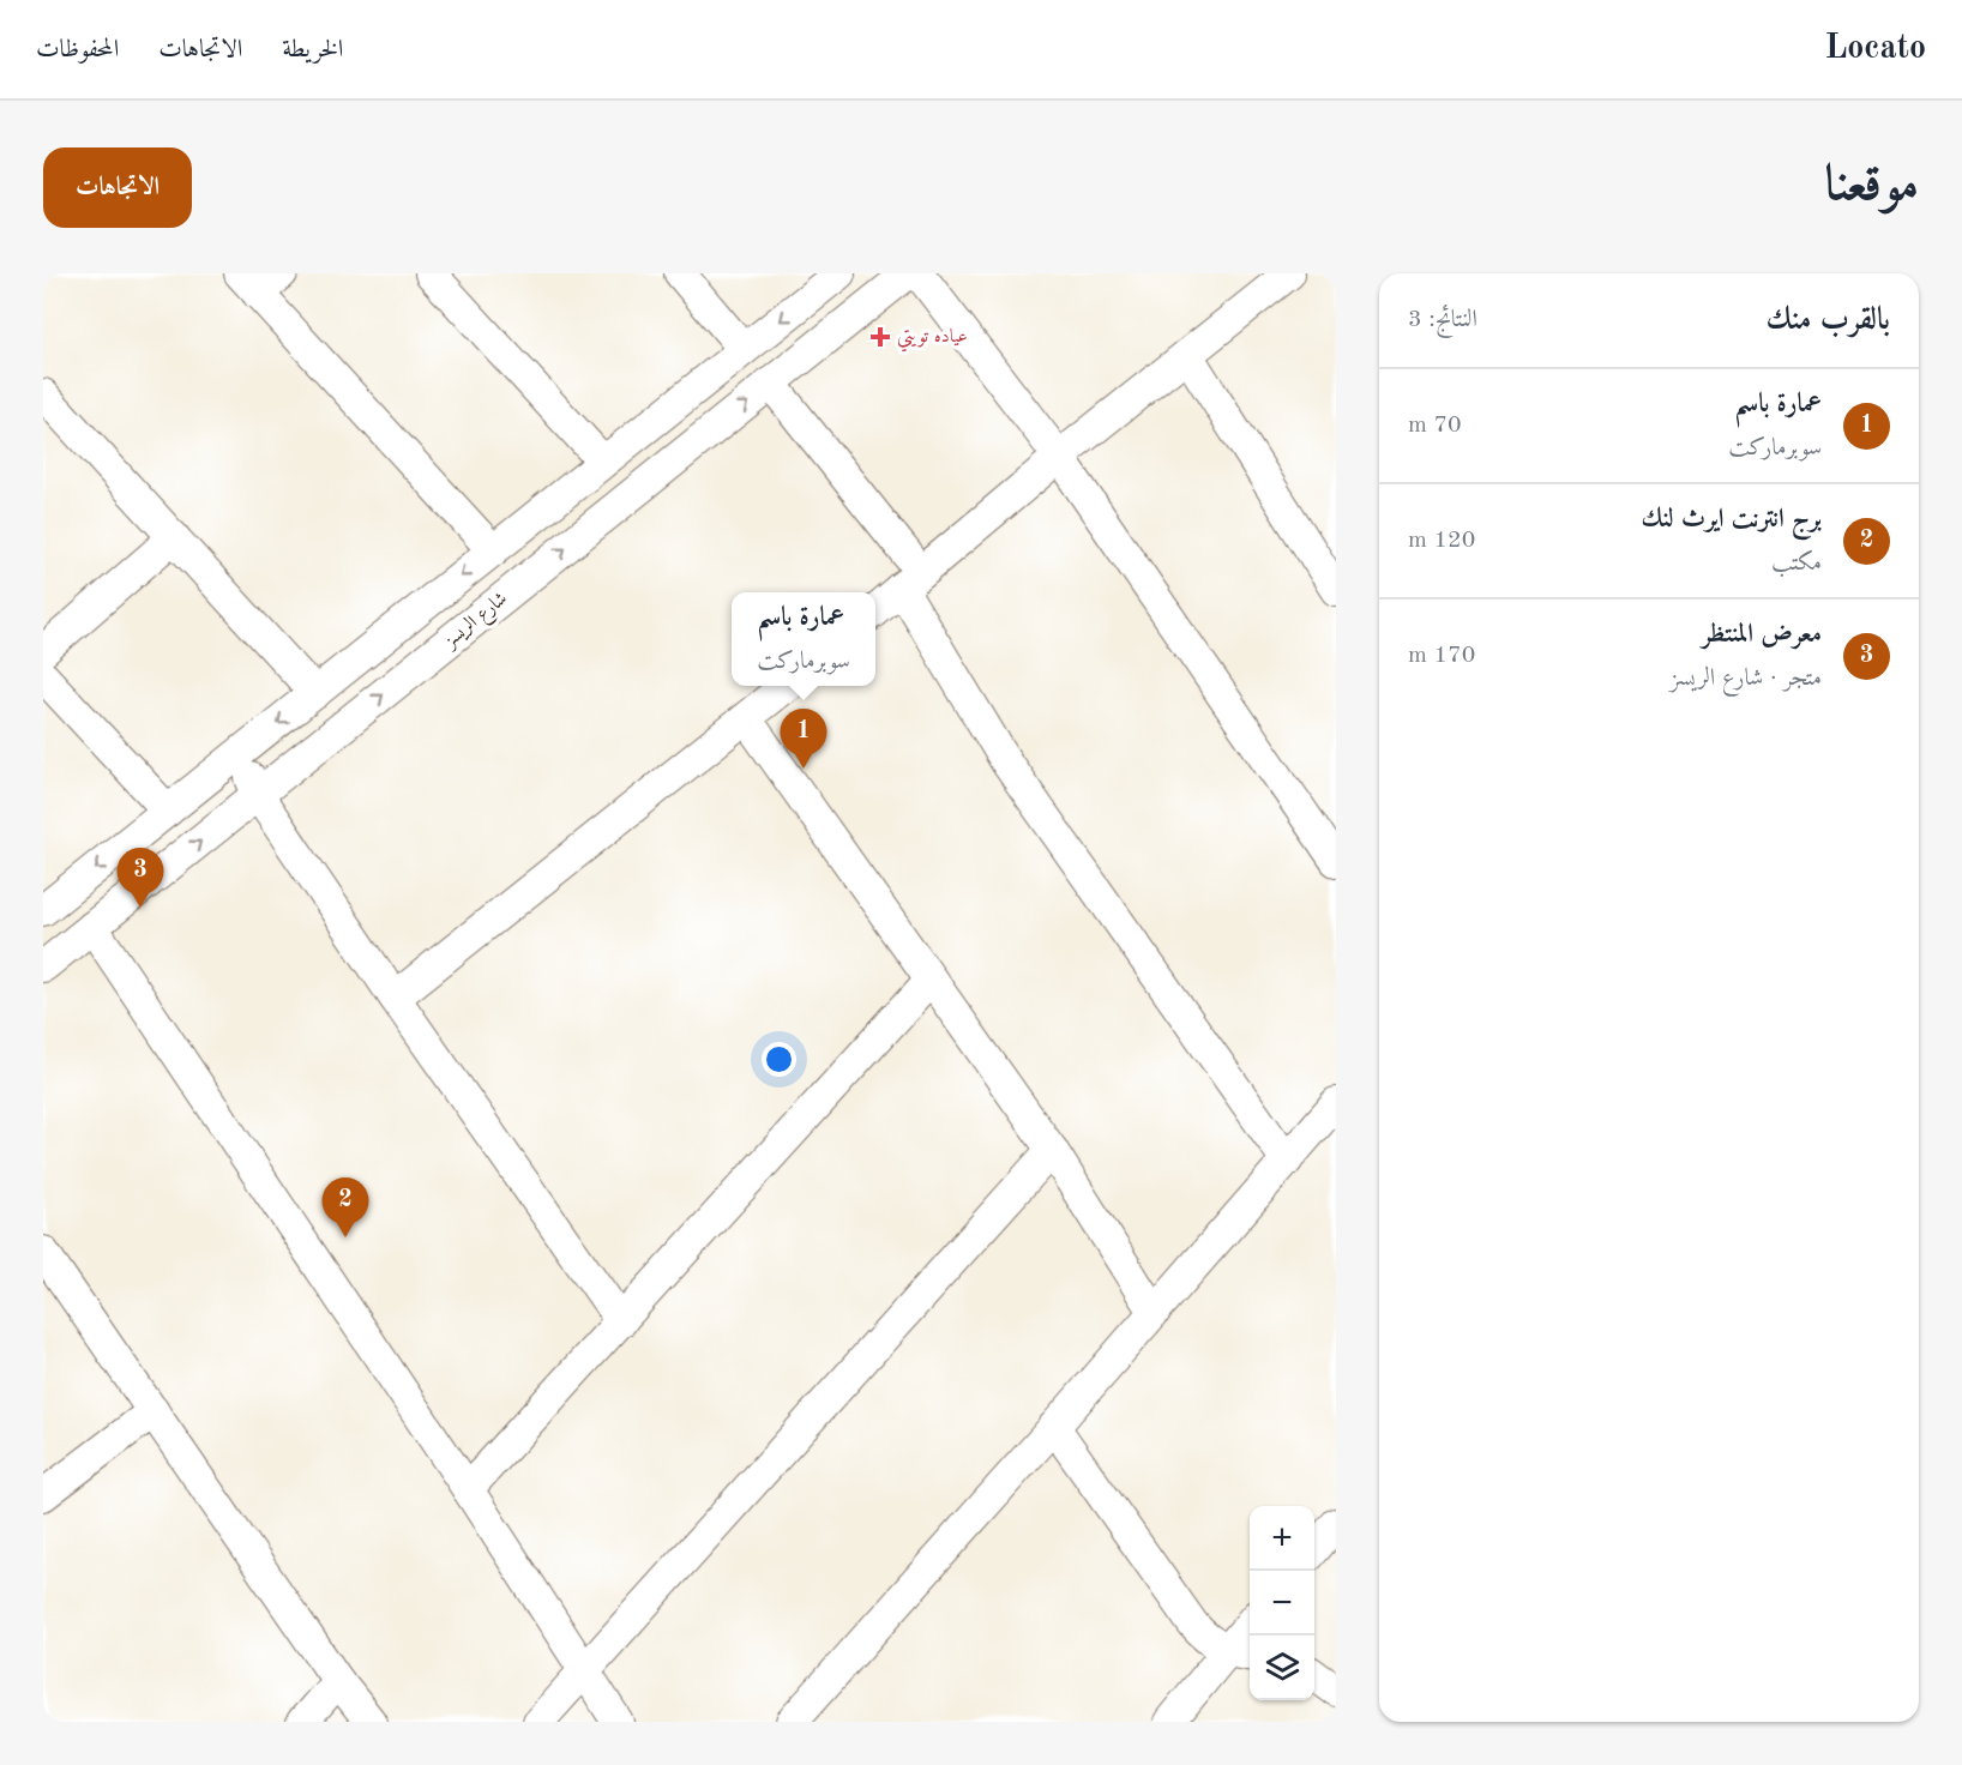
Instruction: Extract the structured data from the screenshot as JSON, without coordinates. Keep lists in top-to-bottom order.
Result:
{
  "streets": {
    "street": ["شارع الريسز"]
  },
  "places": {
    "health": ["عياده تويتي"]
  },
  "page": {
    "header": "Locato",
    "nav": ["الخريطة", "الاتجاهات", "المحفوظات"],
    "title": "موقعنا",
    "buttons": "الاتجاهات",
    "heading": ["بالقرب منك", "النتائج: 3"],
    "list": [
      {
        "mark": "1",
        "name": "عمارة باسم",
        "note": "سوبرماركت",
        "value": "70 m"
      },
      {
        "mark": "2",
        "name": "برج انترنت ايرث لنك",
        "note": "مكتب",
        "value": "120 m"
      },
      {
        "mark": "3",
        "name": "معرض المنتظر",
        "note": "متجر · شارع الريسز",
        "value": "170 m"
      }
    ],
    "popup": ["عمارة باسم", "سوبرماركت"],
    "pins": ["1", "3", "2"],
    "map_buttons": ["+", "−"]
  }
}
